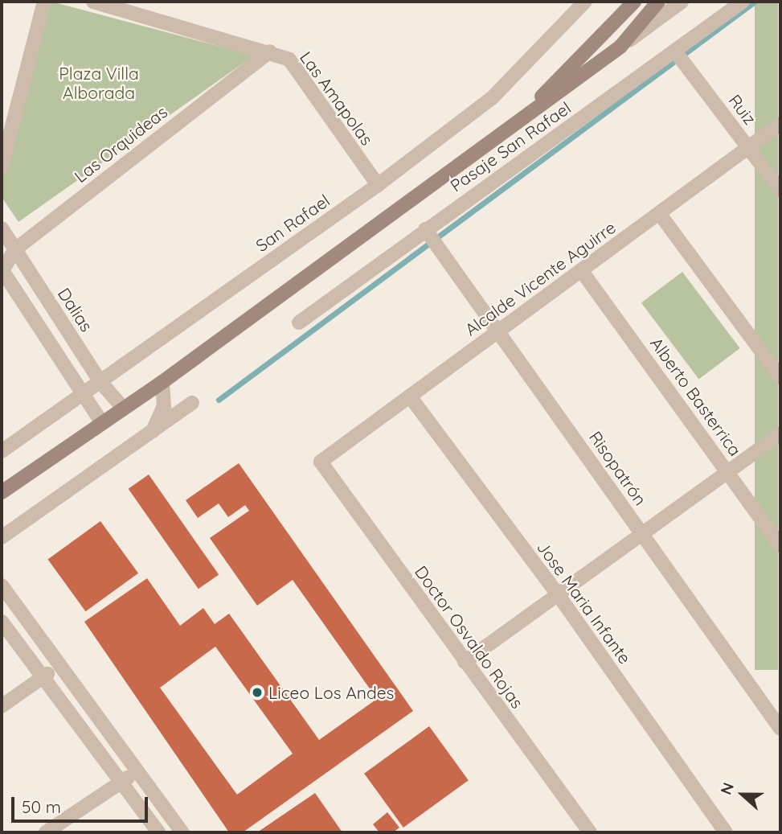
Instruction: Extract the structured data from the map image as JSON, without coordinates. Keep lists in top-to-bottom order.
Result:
{
  "streets": {
    "street": [
      "Las Amapolas",
      "Ruiz",
      "Las Orquideas",
      "Pasaje San Rafael",
      "San Rafael",
      "Alcalde Vicente Aguirre",
      "Dalias",
      "Alberto Basterrica",
      "Risopatrón",
      "Jose Maria Infante",
      "Doctor Osvaldo Rojas"
    ]
  },
  "crossings": [
    ["Las Amapolas", "Las Orquideas"],
    ["Las Amapolas", "San Rafael"],
    ["Ruiz", "Pasaje San Rafael"],
    ["Ruiz", "Alcalde Vicente Aguirre"],
    ["Las Orquideas", "Dalias"],
    ["Pasaje San Rafael", "Risopatrón"],
    ["San Rafael", "Dalias"],
    ["Alcalde Vicente Aguirre", "Alberto Basterrica"],
    ["Alcalde Vicente Aguirre", "Risopatrón"],
    ["Alcalde Vicente Aguirre", "Jose Maria Infante"],
    ["Alcalde Vicente Aguirre", "Doctor Osvaldo Rojas"]
  ],
  "parks": ["Plaza Villa Alborada"],
  "places": ["Liceo Los Andes"],
  "scale_bar": "50 m",
  "north": "left"
}
